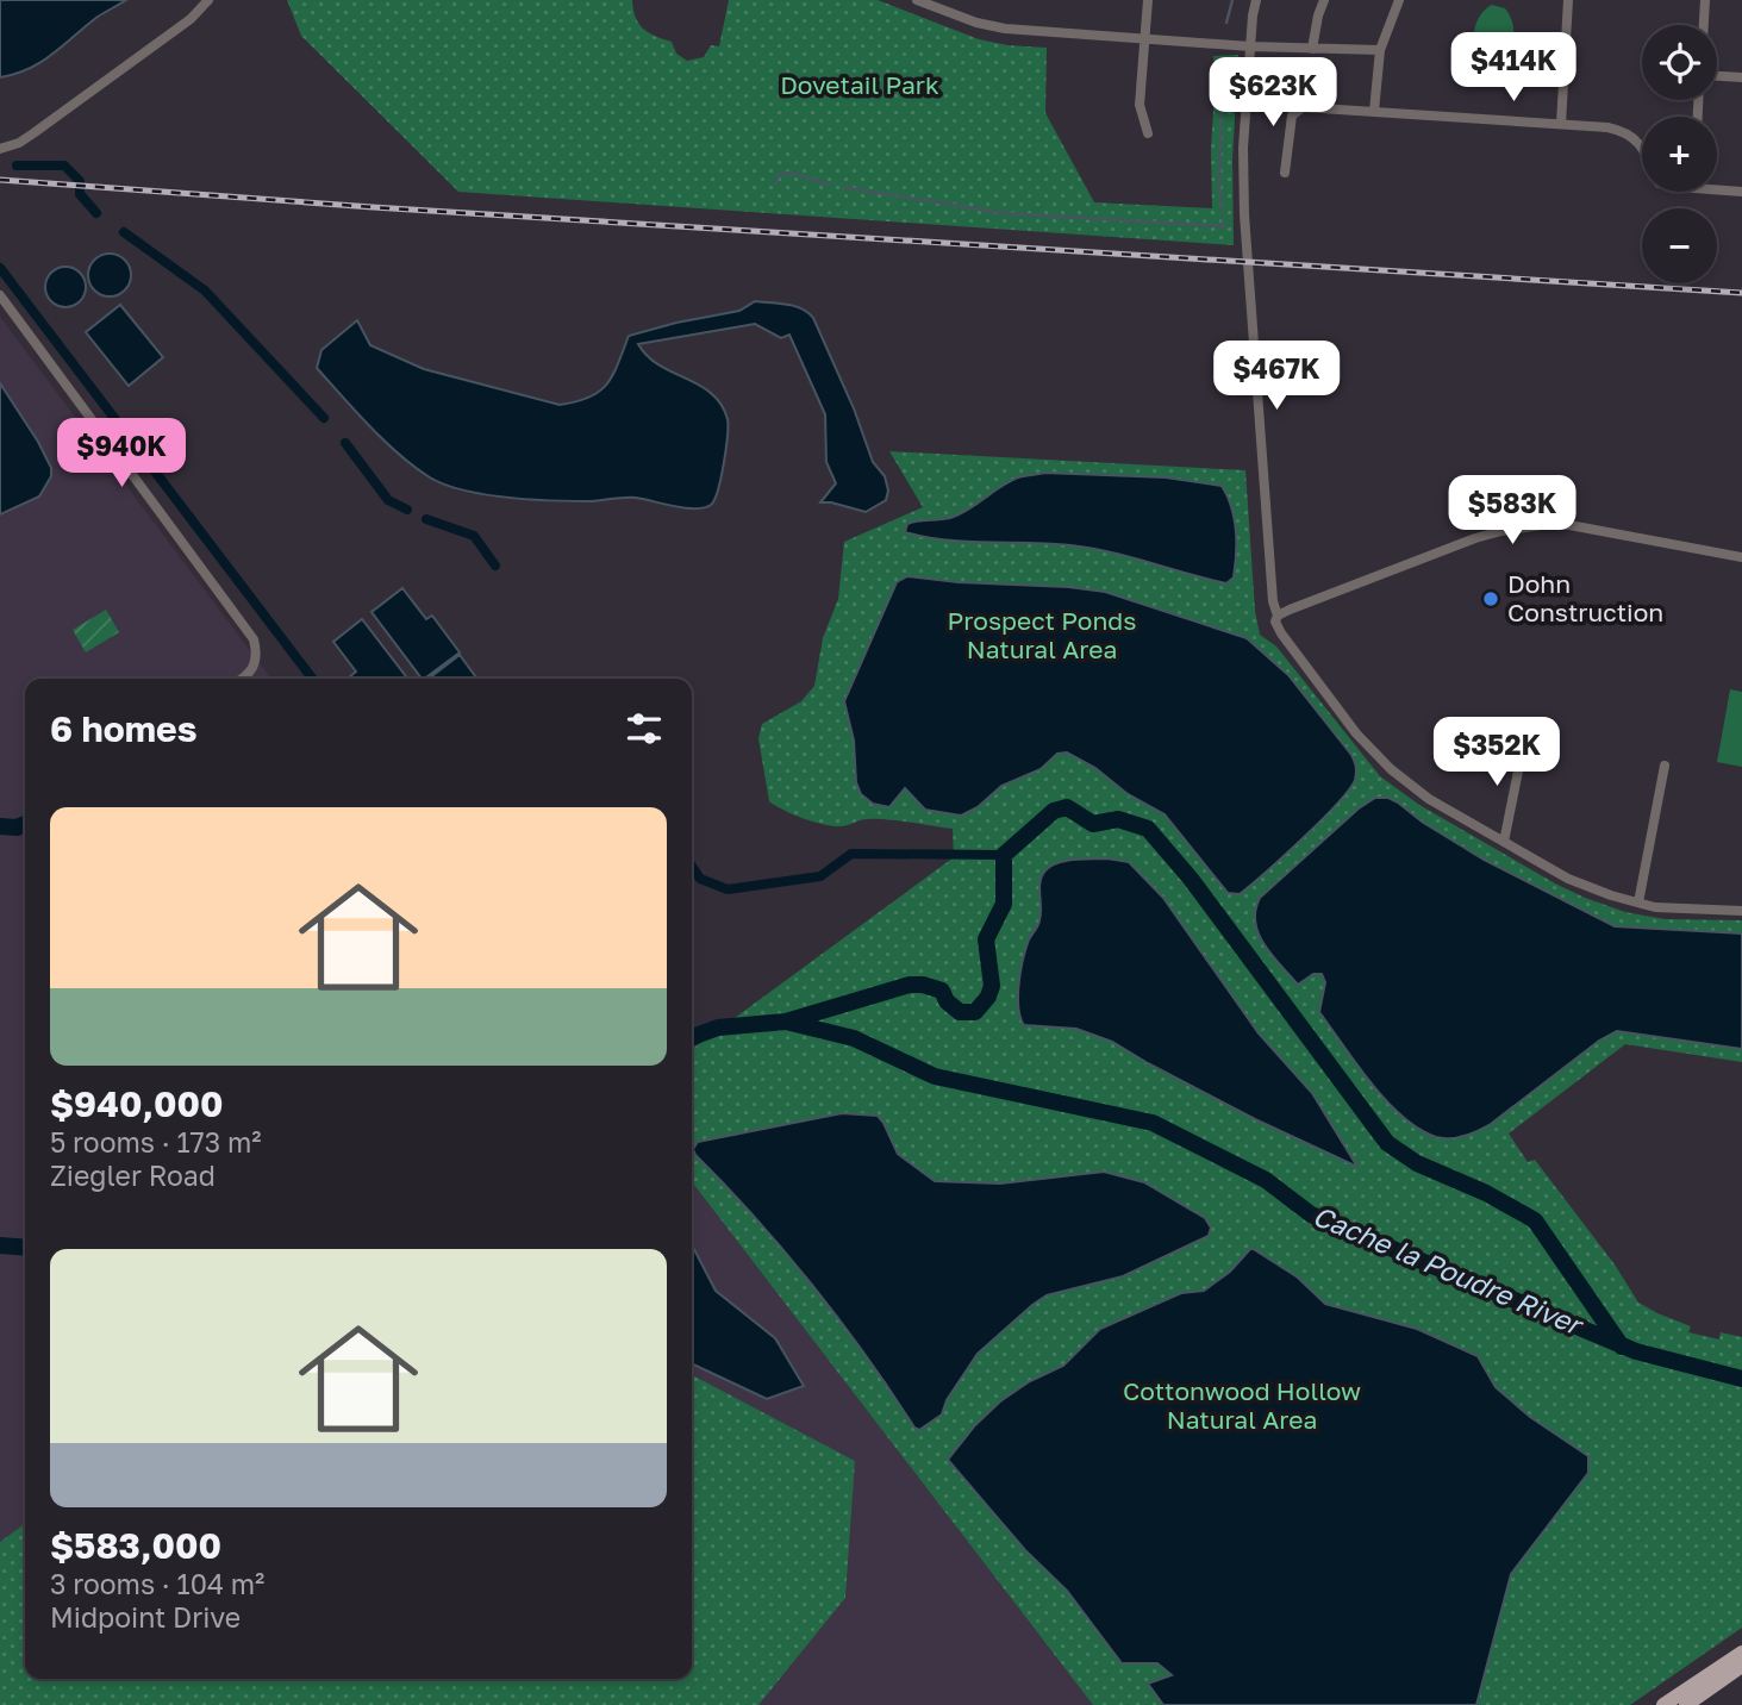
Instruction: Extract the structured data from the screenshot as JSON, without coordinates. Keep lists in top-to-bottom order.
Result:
{
  "water": ["Cache la Poudre River"],
  "parks": ["Dovetail Park", "Prospect Ponds Natural Area", "Cottonwood Hollow Natural Area"],
  "places": ["Dohn Construction"],
  "page": {
    "map_buttons": ["+", "−"],
    "price": [
      "$414K",
      "$623K",
      "$467K",
      "$940K",
      "$583K",
      "$352K"
    ],
    "heading": "6 homes",
    "list": [
      {
        "name": "$940,000",
        "note": "5 rooms · 173 m² · Ziegler Road"
      },
      {
        "name": "$583,000",
        "note": "3 rooms · 104 m² · Midpoint Drive"
      }
    ]
  }
}
